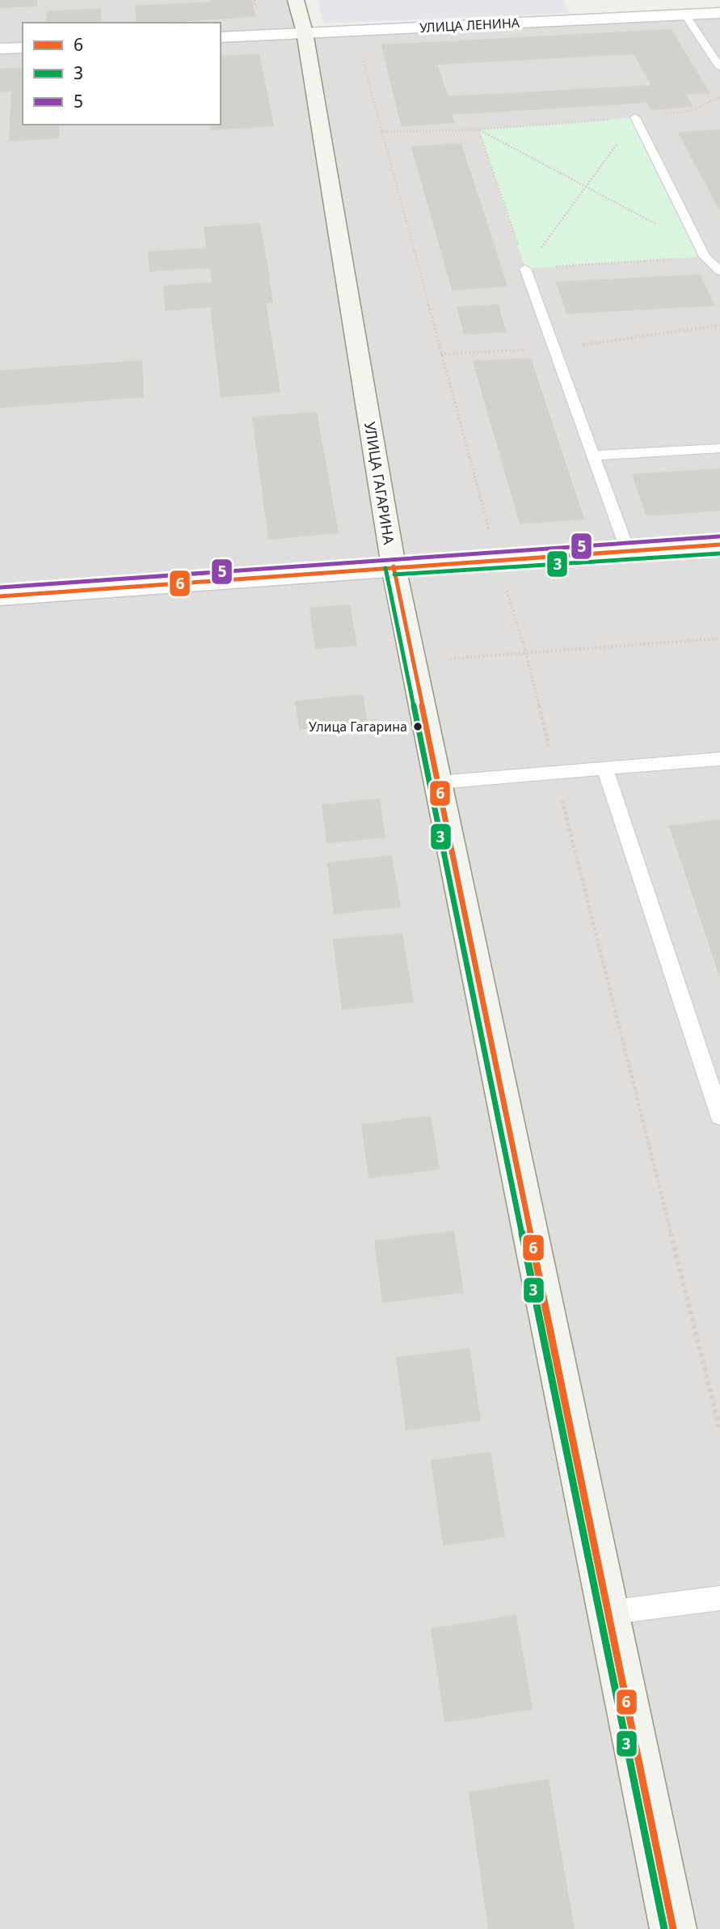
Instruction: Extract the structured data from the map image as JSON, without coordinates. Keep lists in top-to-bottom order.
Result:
{
  "streets": {
    "main road": ["УЛИЦА ГАГАРИНА"],
    "street": ["УЛИЦА ЛЕНИНА"]
  },
  "crossings": [
    ["УЛИЦА ЛЕНИНА", "УЛИЦА ГАГАРИНА"]
  ],
  "places": ["Улица Гагарина"],
  "lines": ["transit line 5", "transit line 6", "transit line 3"],
  "legend": ["6", "3", "5"]
}
